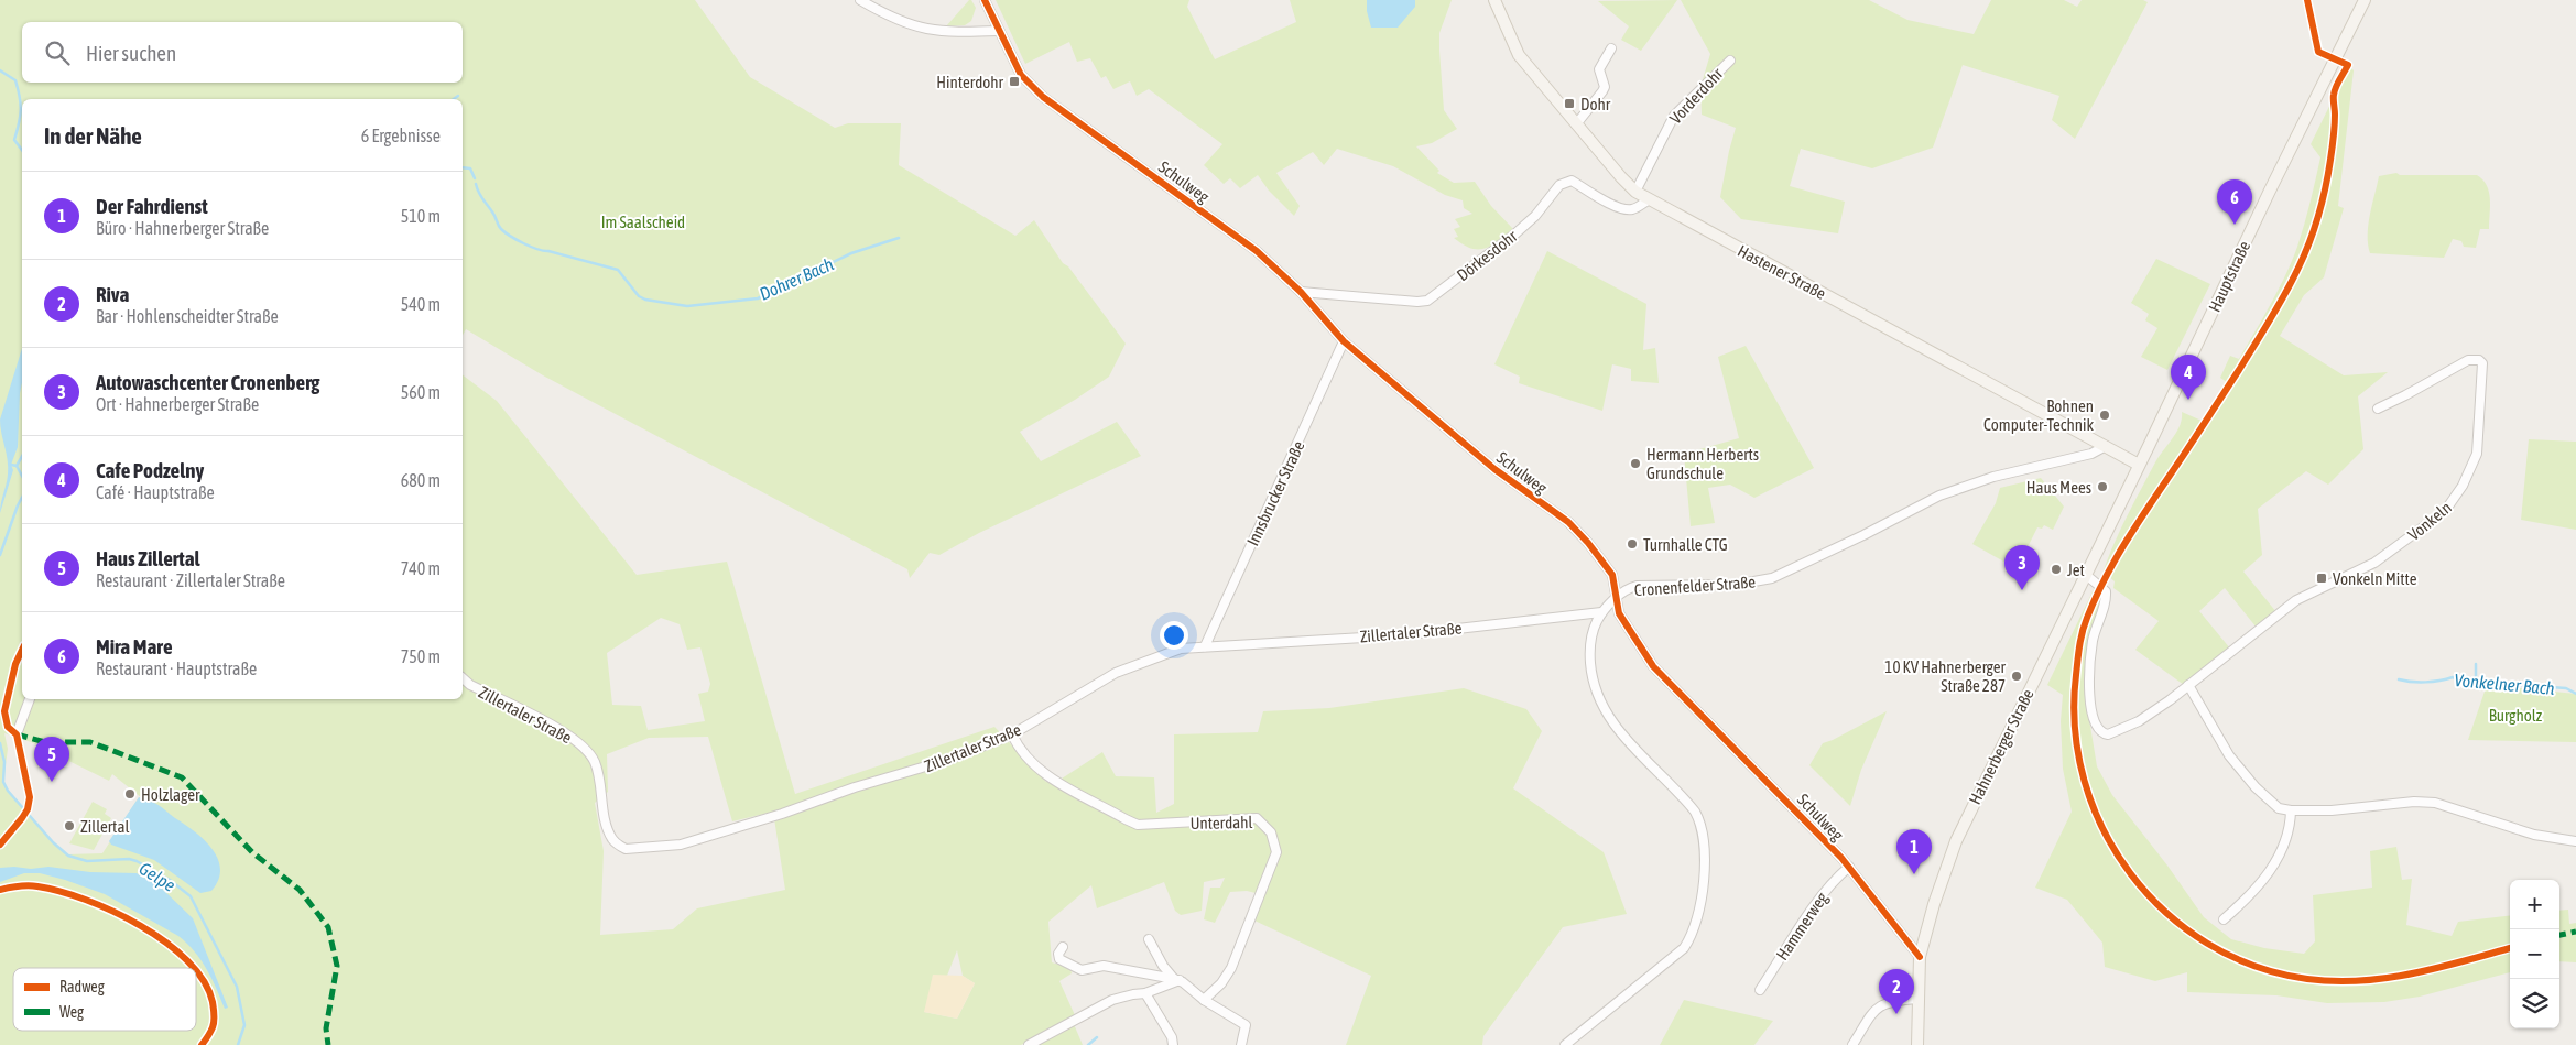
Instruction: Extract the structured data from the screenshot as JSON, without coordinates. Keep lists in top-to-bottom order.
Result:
{
  "streets": {
    "main road": ["Hastener Straße", "Hauptstraße", "Hahnerberger Straße"],
    "street": [
      "Vorderdohr",
      "Schulweg",
      "Dörkesdohr",
      "Innsbrucker Straße",
      "Vonkeln",
      "Cronenfelder Straße",
      "Zillertaler Straße",
      "Unterdahl",
      "Hammerweg"
    ]
  },
  "crossings": [
    ["Vorderdohr", "Hastener Straße"],
    ["Schulweg", "Dörkesdohr"],
    ["Schulweg", "Innsbrucker Straße"],
    ["Schulweg", "Cronenfelder Straße"],
    ["Schulweg", "Hahnerberger Straße"],
    ["Schulweg", "Hammerweg"],
    ["Dörkesdohr", "Hastener Straße"],
    ["Hastener Straße", "Hauptstraße"],
    ["Hastener Straße", "Cronenfelder Straße"],
    ["Hastener Straße", "Hahnerberger Straße"],
    ["Hauptstraße", "Hahnerberger Straße"],
    ["Innsbrucker Straße", "Zillertaler Straße"],
    ["Vonkeln", "Hahnerberger Straße"],
    ["Cronenfelder Straße", "Zillertaler Straße"],
    ["Zillertaler Straße", "Unterdahl"]
  ],
  "water": ["Dohrer Bach", "Vonkelner Bach", "Gelpe"],
  "parks": ["Im Saalscheid", "Burgholz"],
  "places": {
    "transit": ["Hinterdohr", "Dohr", "Vonkeln Mitte"],
    "other": [
      "Bohnen Computer-Technik",
      "Hermann Herberts Grundschule",
      "Haus Mees",
      "Turnhalle CTG",
      "Jet",
      "10 KV Hahnerberger Straße 287",
      "Holzlager",
      "Zillertal"
    ]
  },
  "legend": ["Radweg", "Weg"],
  "page": {
    "search": "Hier suchen",
    "heading": ["In der Nähe", "6 Ergebnisse"],
    "list": [
      {
        "mark": "1",
        "name": "Der Fahrdienst",
        "note": "Büro · Hahnerberger Straße",
        "value": "510 m"
      },
      {
        "mark": "2",
        "name": "Riva",
        "note": "Bar · Hohlenscheidter Straße",
        "value": "540 m"
      },
      {
        "mark": "3",
        "name": "Autowaschcenter Cronenberg",
        "note": "Ort · Hahnerberger Straße",
        "value": "560 m"
      },
      {
        "mark": "4",
        "name": "Cafe Podzelny",
        "note": "Café · Hauptstraße",
        "value": "680 m"
      },
      {
        "mark": "5",
        "name": "Haus Zillertal",
        "note": "Restaurant · Zillertaler Straße",
        "value": "740 m"
      },
      {
        "mark": "6",
        "name": "Mira Mare",
        "note": "Restaurant · Hauptstraße",
        "value": "750 m"
      }
    ],
    "pins": [
      "6",
      "4",
      "3",
      "5",
      "1",
      "2"
    ],
    "map_buttons": ["+", "−"]
  }
}
